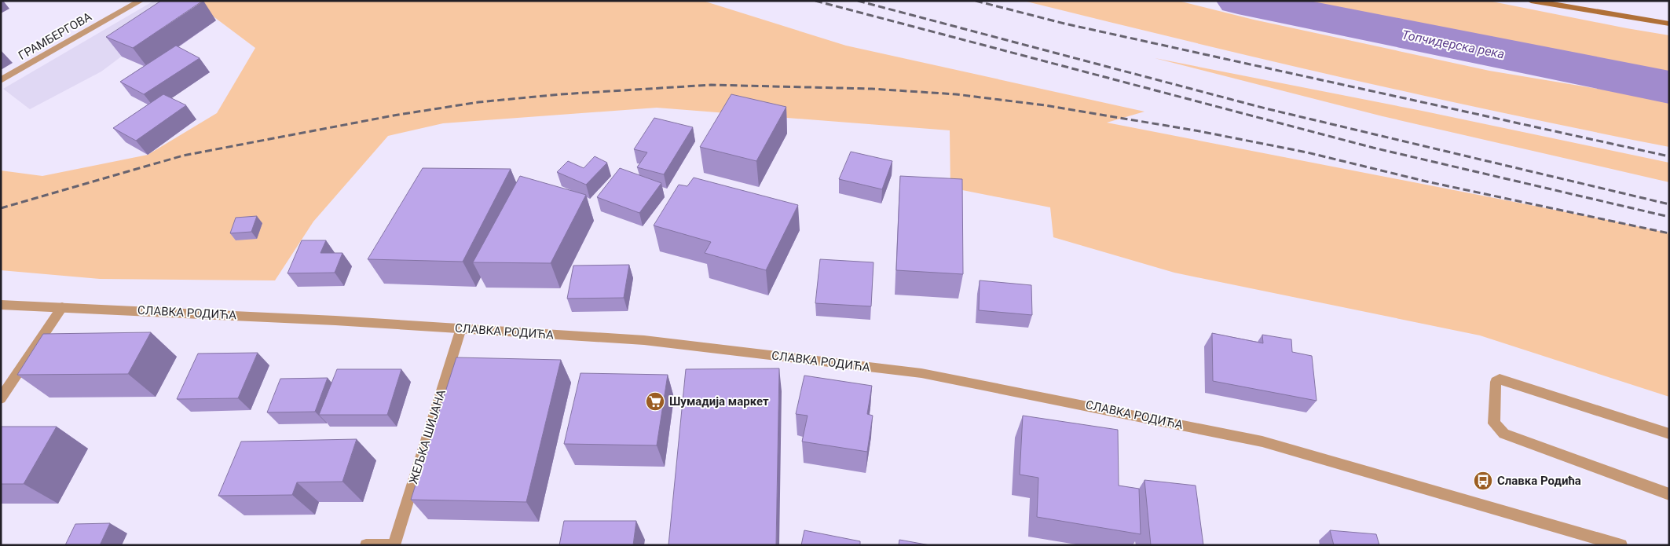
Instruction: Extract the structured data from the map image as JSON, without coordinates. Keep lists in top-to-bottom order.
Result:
{
  "streets": {
    "street": ["ГРАМБЕРГОВА", "СЛАВКА РОДИЋА", "ЖЕЉКА ШИЈАНА"]
  },
  "crossings": [
    ["СЛАВКА РОДИЋА", "ЖЕЉКА ШИЈАНА"]
  ],
  "water": ["Топчидерска река"],
  "places": {
    "supermarket": ["Шумадија маркет"],
    "bus stop": ["Славка Родића"]
  }
}
